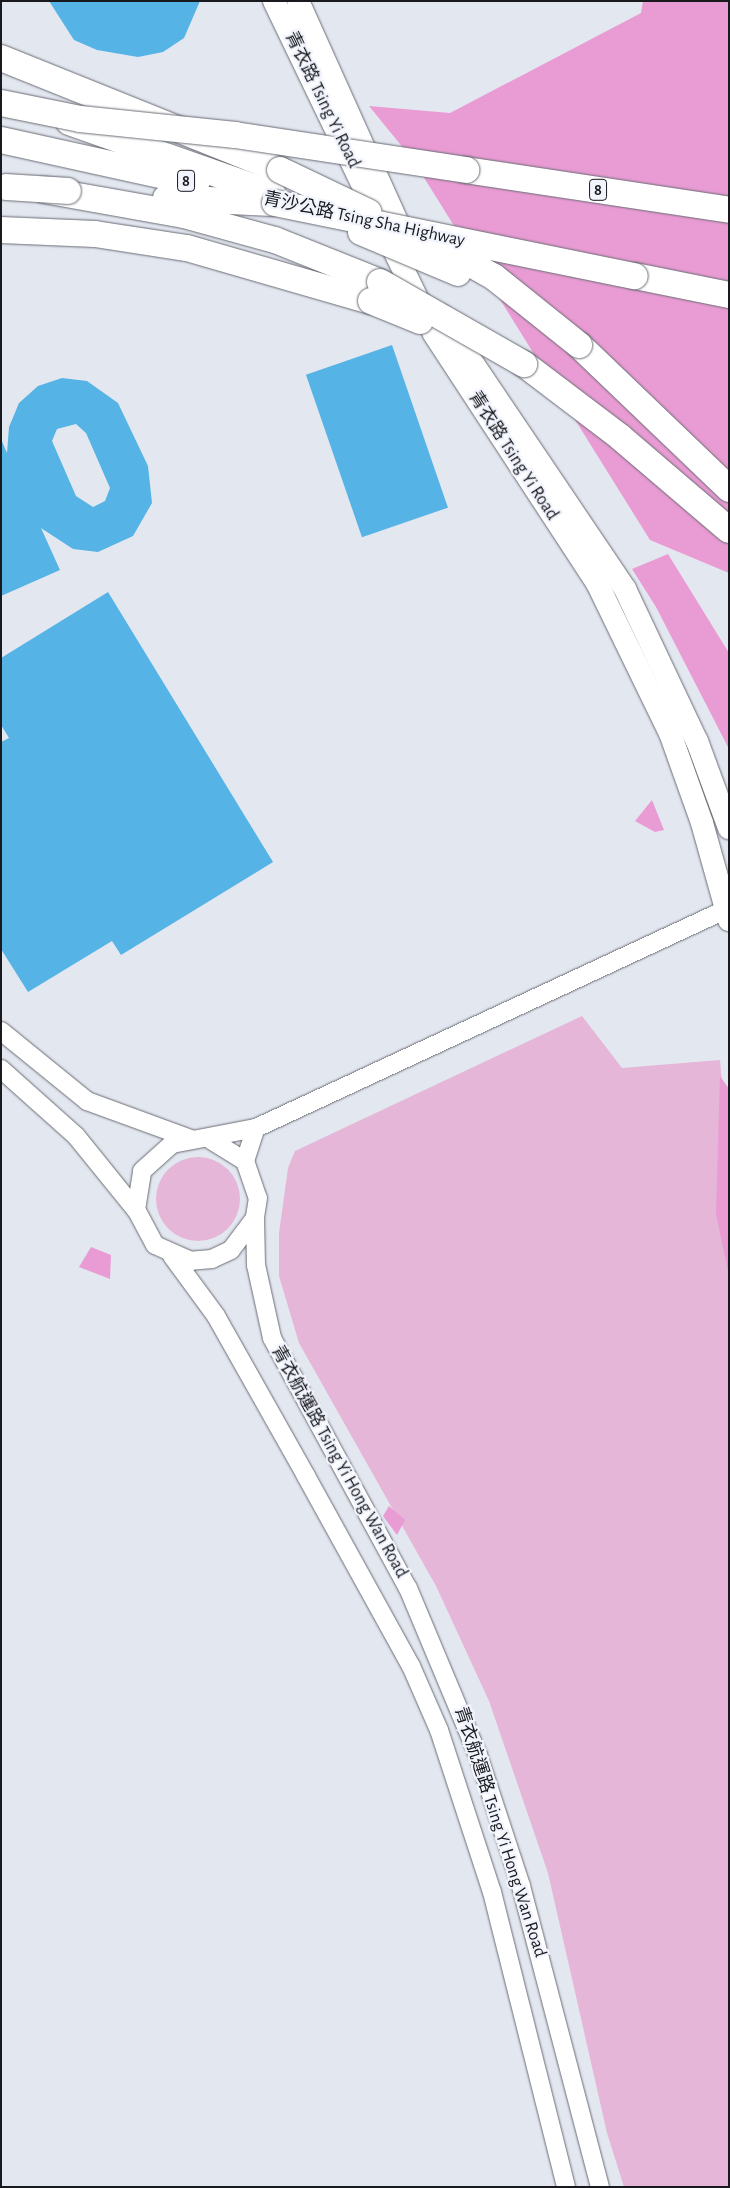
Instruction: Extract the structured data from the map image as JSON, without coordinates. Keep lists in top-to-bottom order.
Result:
{
  "streets": {
    "highway": ["8", "青沙公路 Tsing Sha Highway"],
    "main road": ["青衣路 Tsing Yi Road"],
    "street": ["青衣航運路 Tsing Yi Hong Wan Road"]
  }
}
